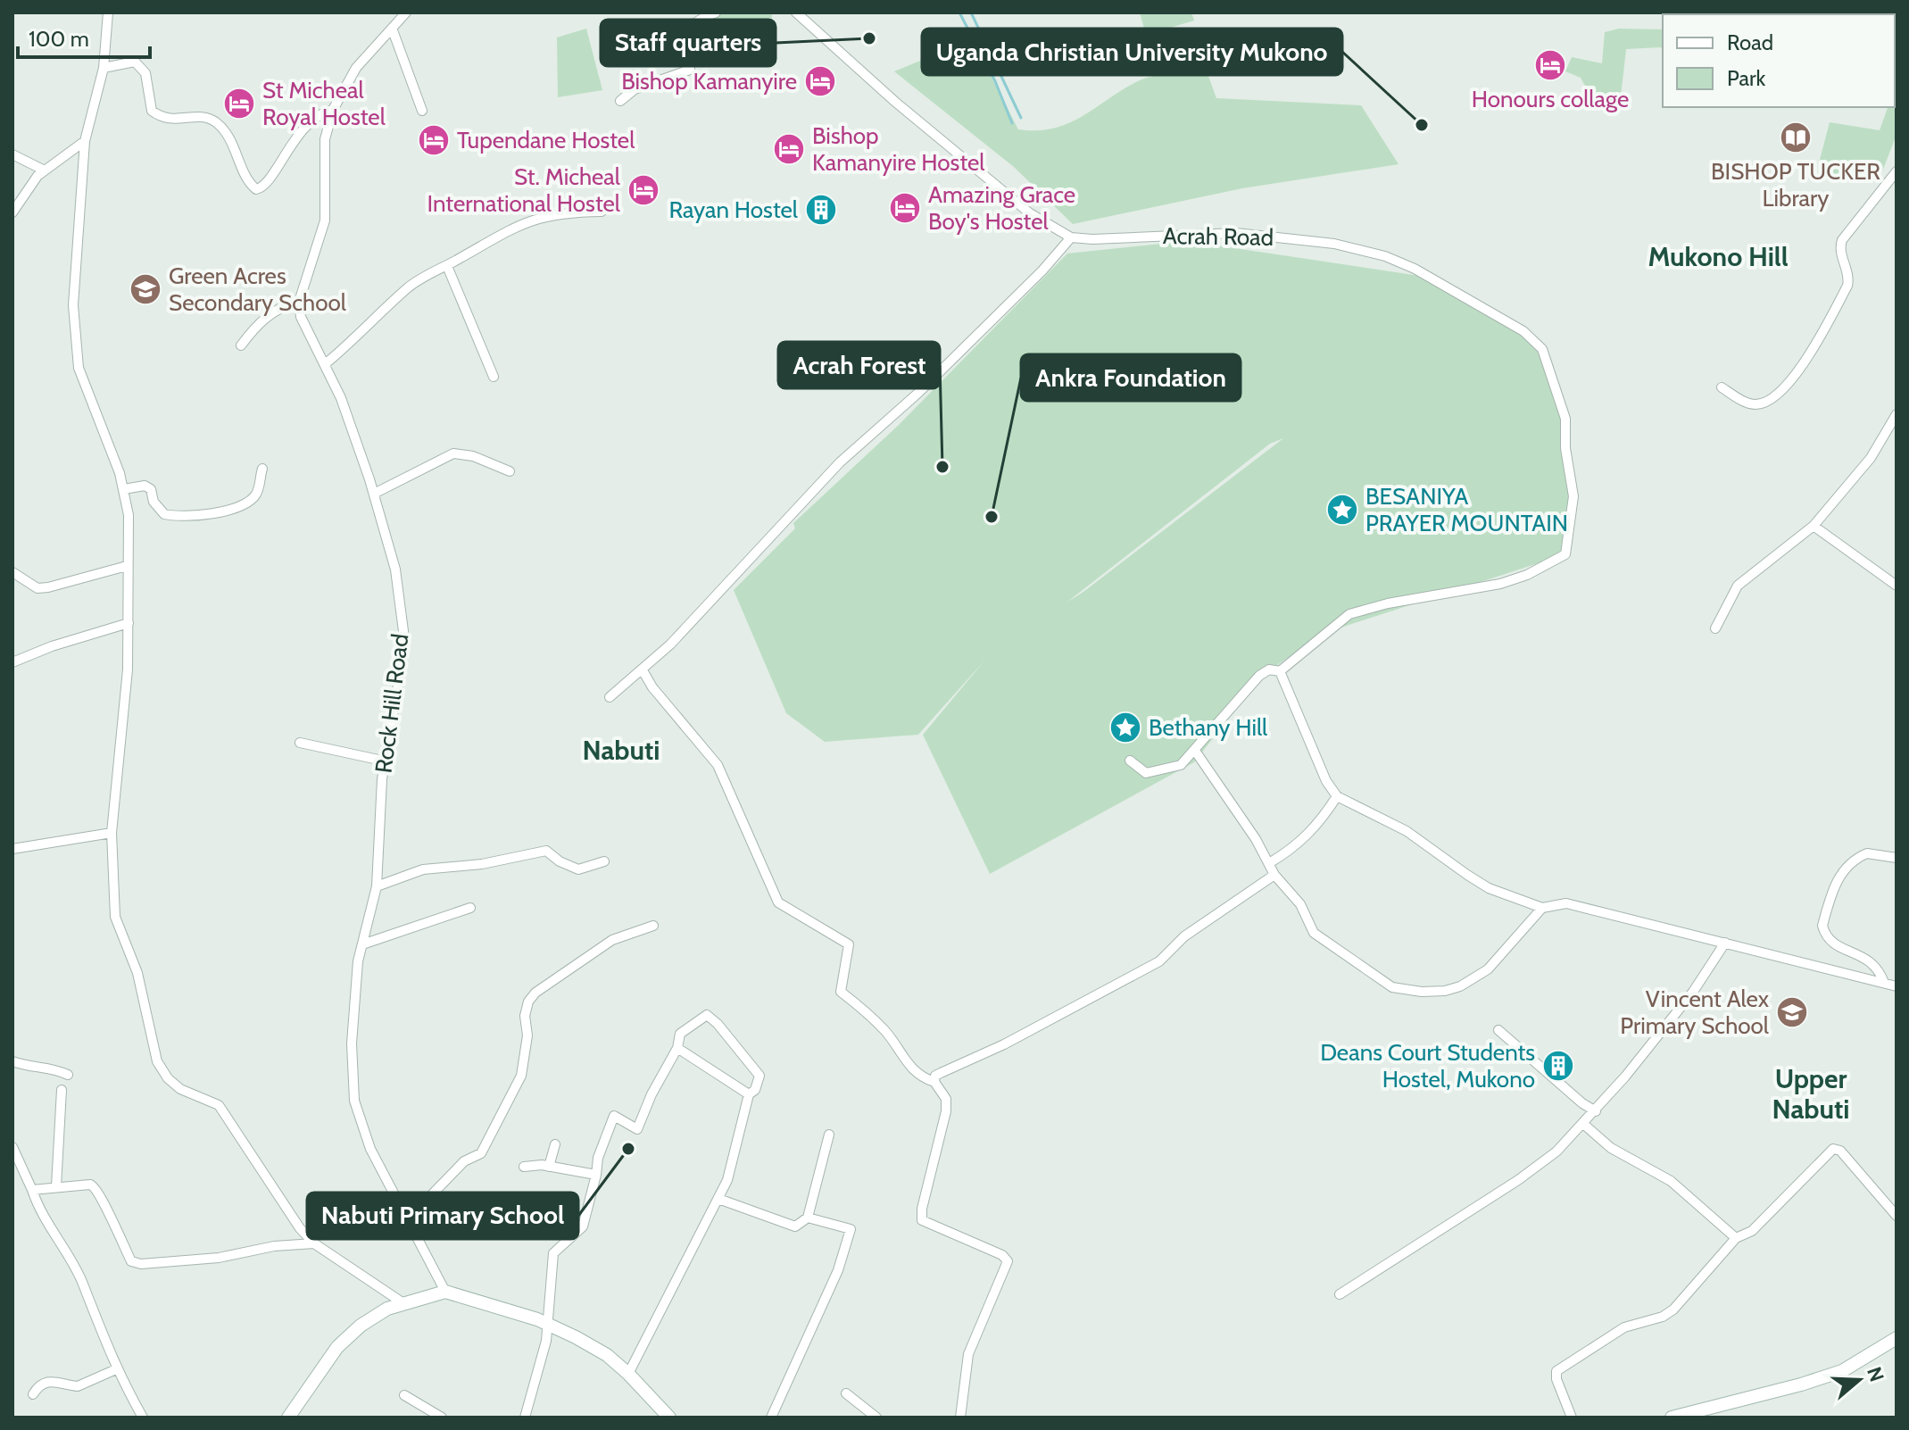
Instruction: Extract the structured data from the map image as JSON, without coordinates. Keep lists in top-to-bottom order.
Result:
{
  "streets": {
    "street": ["Acrah Road", "Rock Hill Road"]
  },
  "districts": ["Mukono Hill", "Nabuti", "Upper Nabuti"],
  "places": {
    "other": [
      "Staff quarters",
      "Uganda Christian University Mukono",
      "Acrah Forest",
      "Ankra Foundation",
      "Nabuti Primary School"
    ],
    "hotel": [
      "Honours collage",
      "Bishop Kamanyire",
      "St Micheal Royal Hostel",
      "Tupendane Hostel",
      "Bishop Kamanyire Hostel",
      "St. Micheal International Hostel",
      "Amazing Grace Boy's Hostel"
    ],
    "library": ["BISHOP TUCKER Library"],
    "building": ["Rayan Hostel", "Deans Court Students Hostel, Mukono"],
    "school or university": ["Green Acres Secondary School", "Vincent Alex Primary School"],
    "place": ["BESANIYA PRAYER MOUNTAIN", "Bethany Hill"]
  },
  "legend": ["Road", "Park"],
  "scale_bar": "100 m",
  "north": "right"
}
